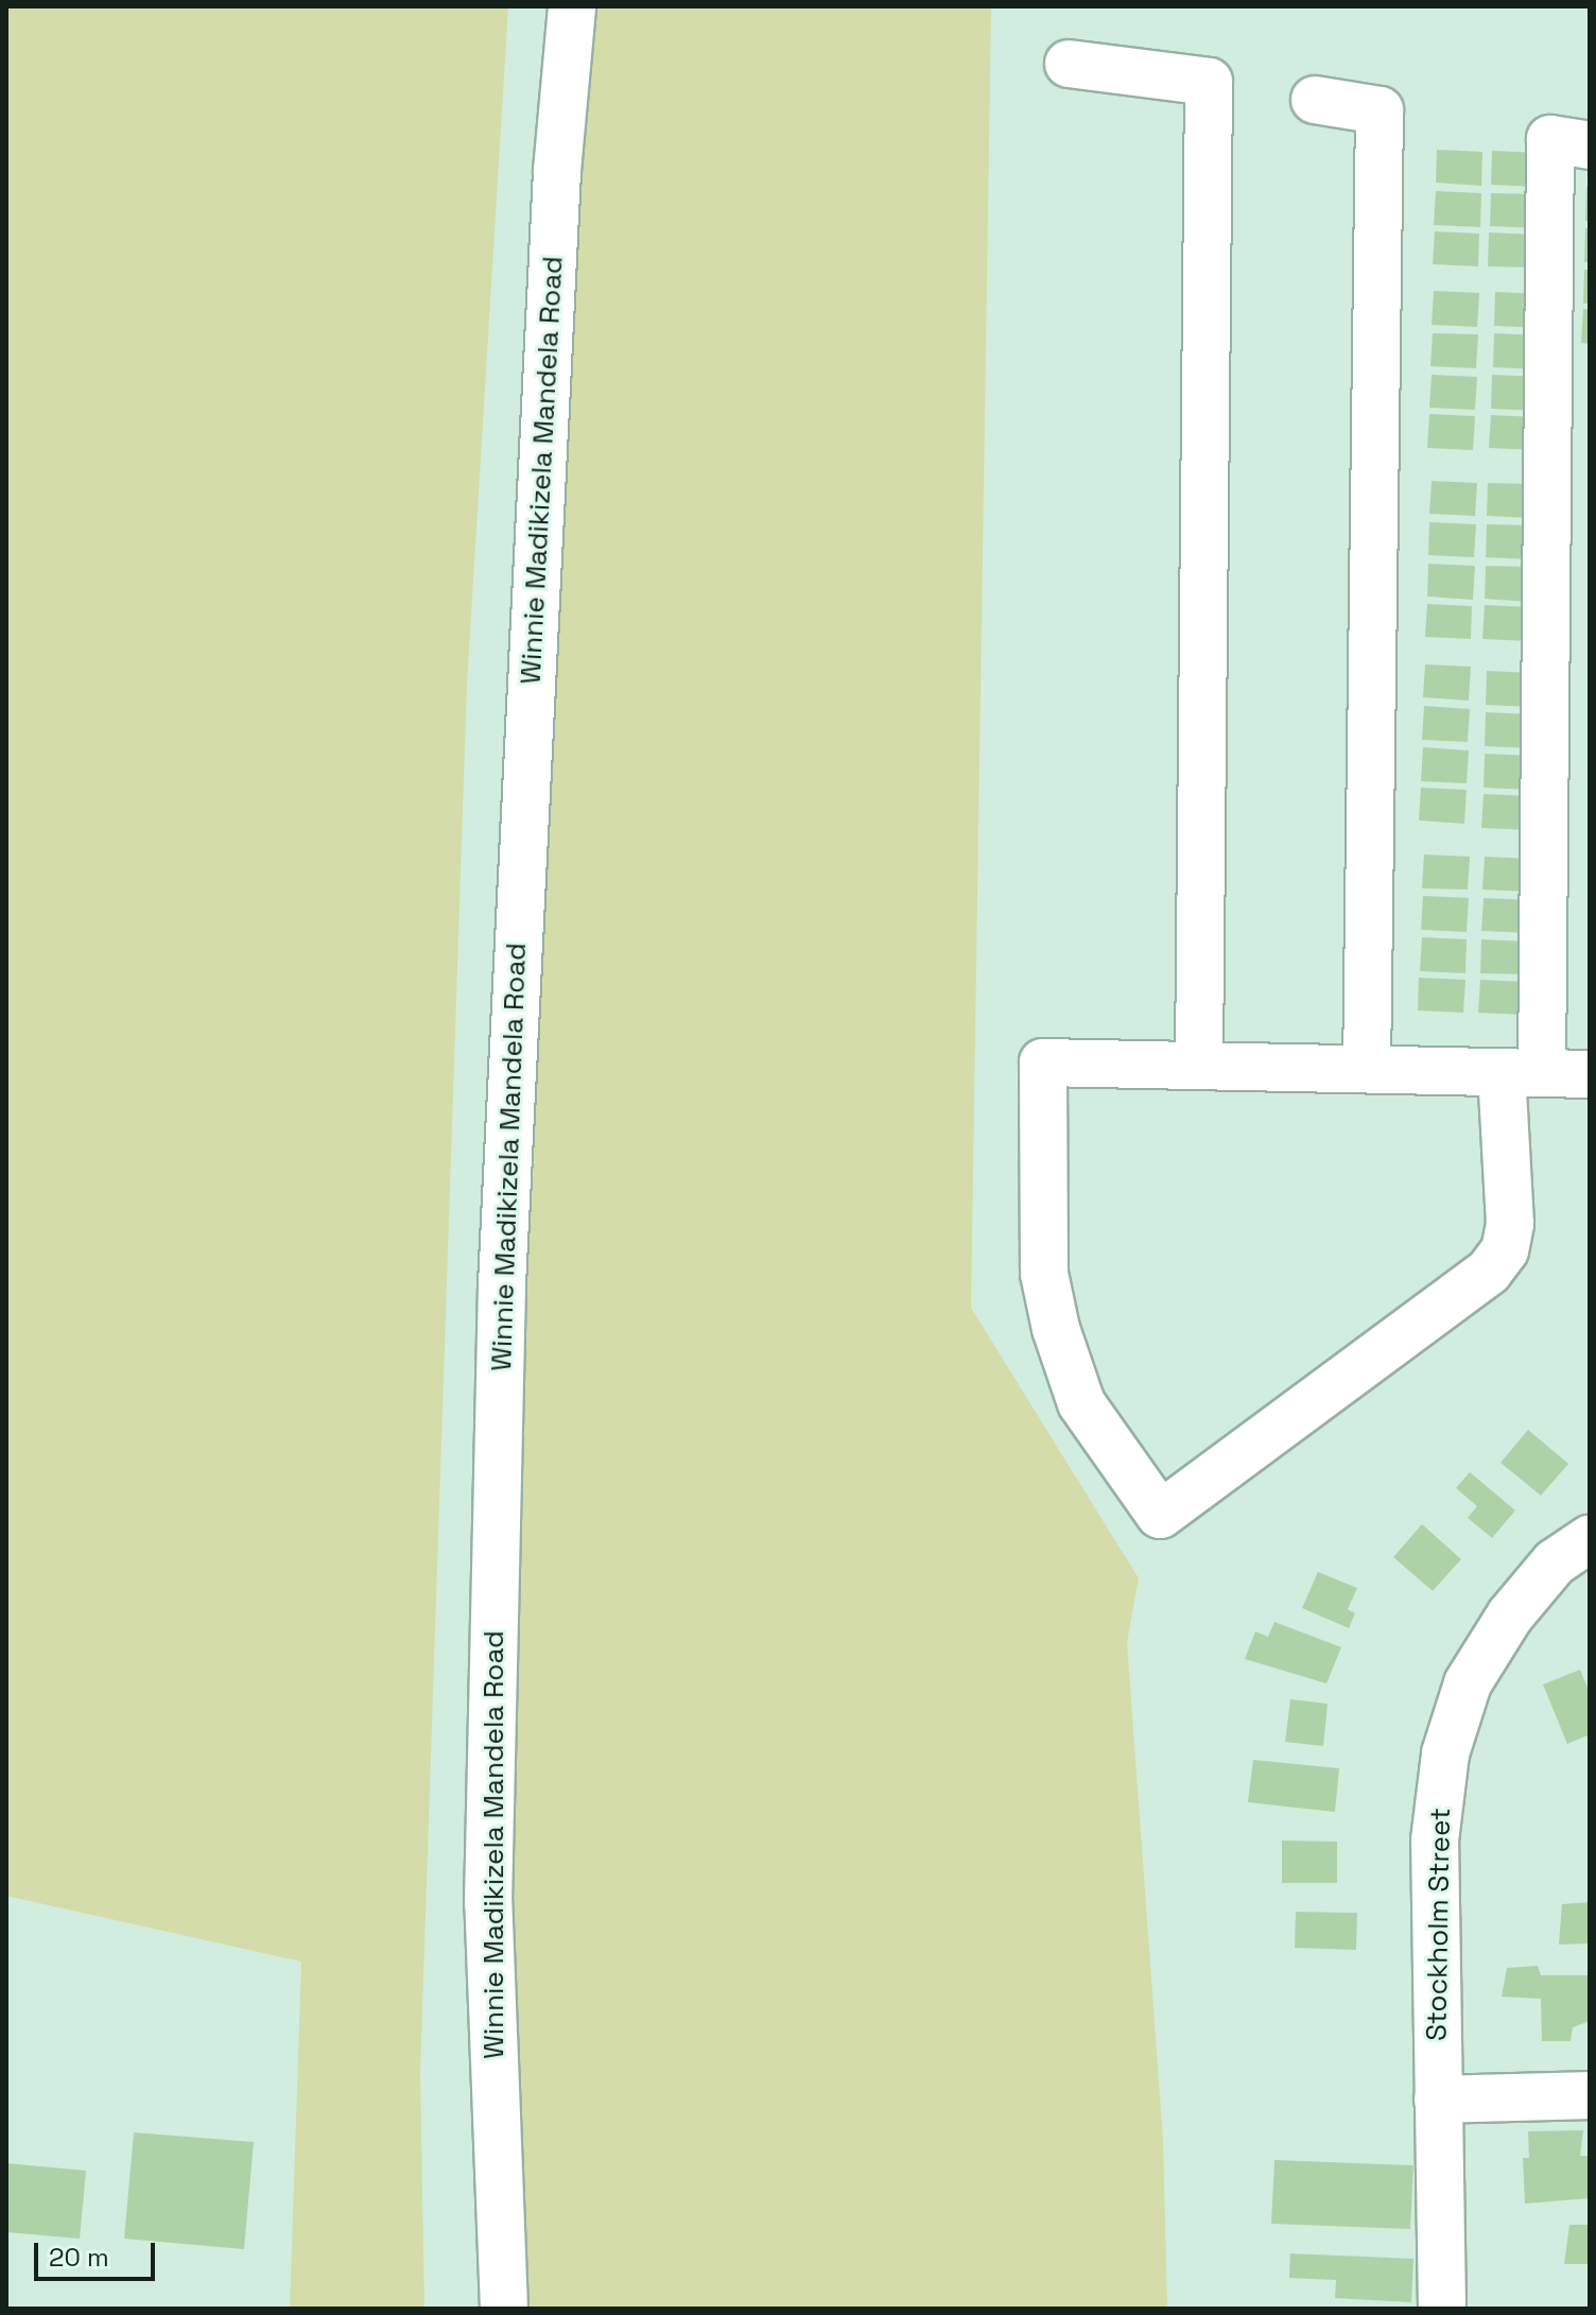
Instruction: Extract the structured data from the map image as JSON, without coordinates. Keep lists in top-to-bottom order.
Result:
{
  "streets": {
    "street": ["Winnie Madikizela Mandela Road", "Stockholm Street"]
  },
  "scale_bar": "20 m"
}
